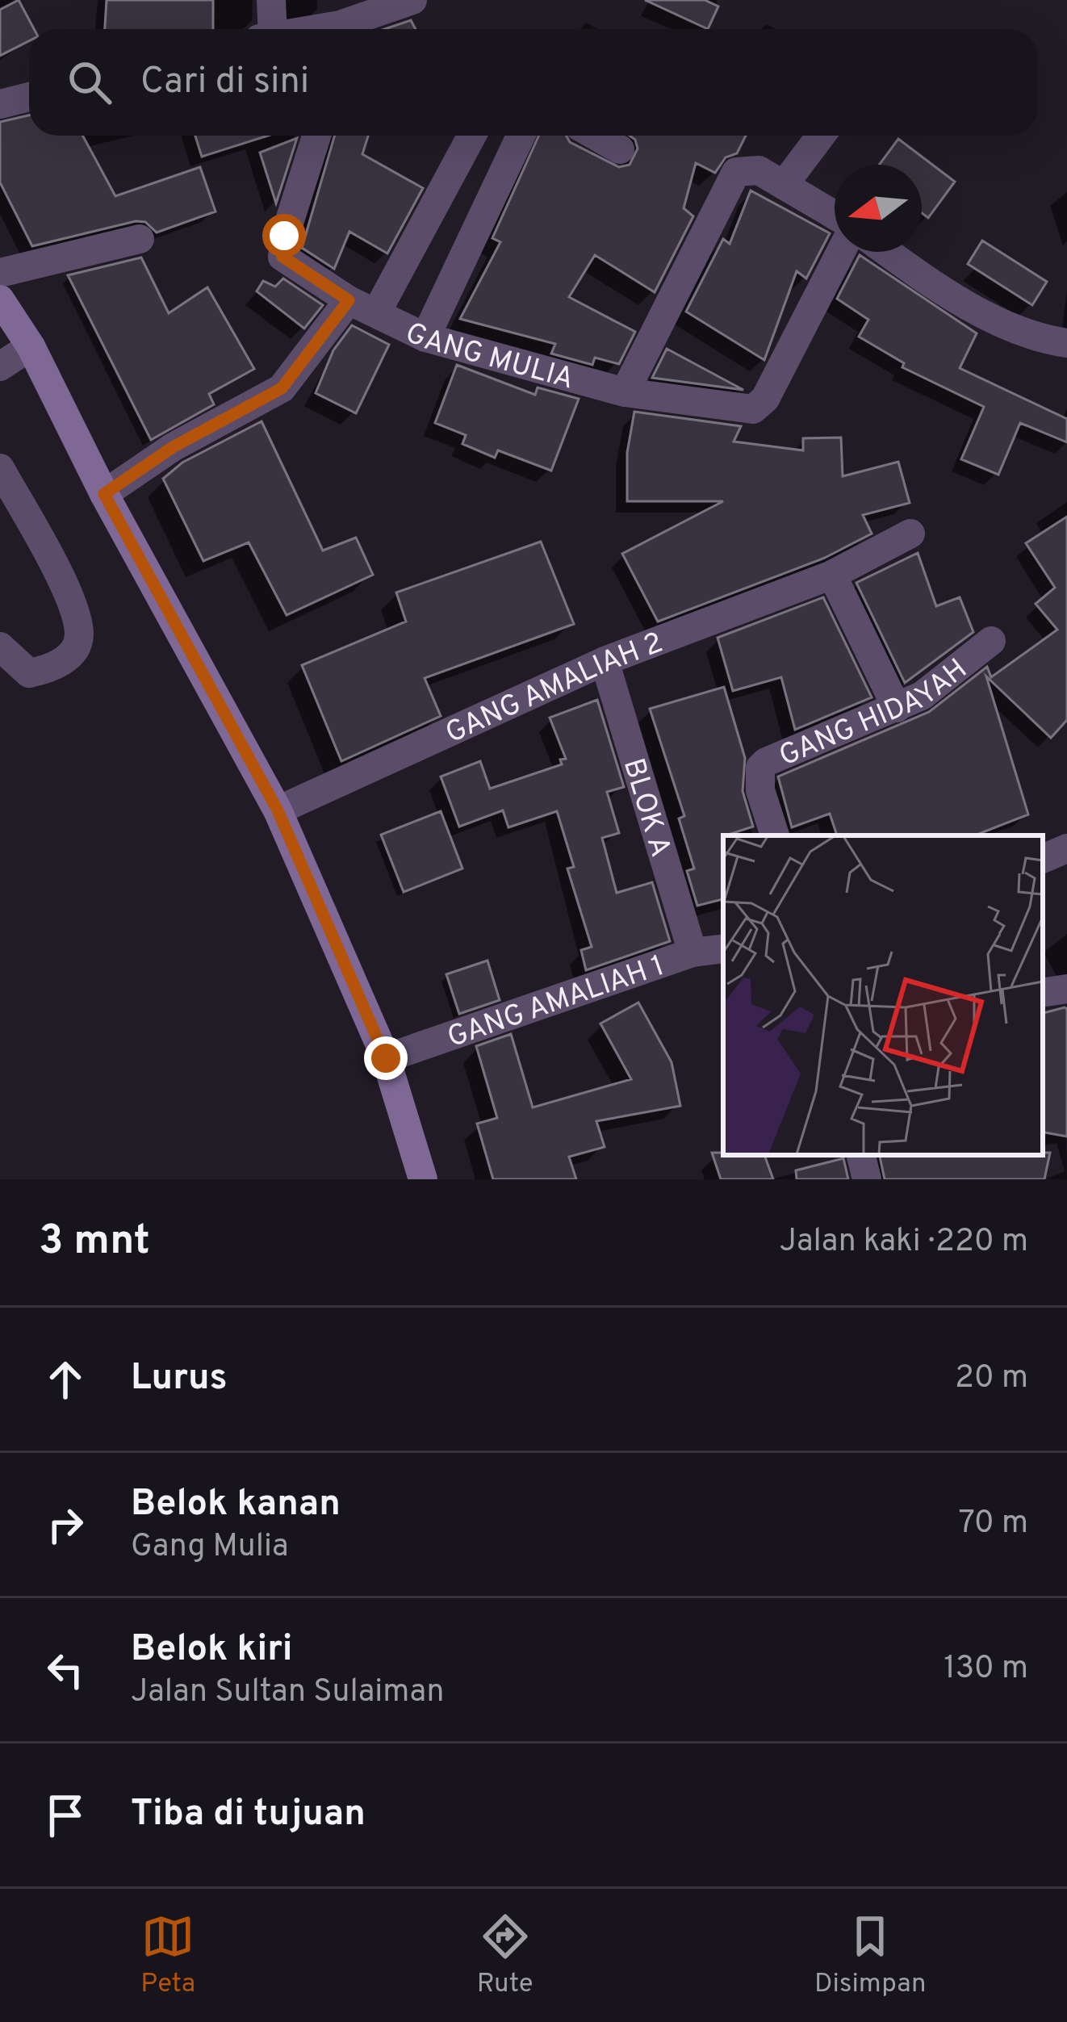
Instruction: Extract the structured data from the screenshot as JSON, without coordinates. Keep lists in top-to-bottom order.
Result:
{
  "streets": {
    "street": [
      "GANG MULIA",
      "GANG AMALIAH 2",
      "GANG HIDAYAH",
      "BLOK A",
      "GANG AMALIAH 1"
    ]
  },
  "crossings": [
    ["GANG AMALIAH 2", "BLOK A"],
    ["BLOK A", "GANG AMALIAH 1"]
  ],
  "north": "left",
  "page": {
    "search": "Cari di sini",
    "heading": ["3 mnt", "Jalan kaki · 220 m"],
    "list": [
      ["Lurus", "20 m"],
      ["Belok kanan", "Gang Mulia", "70 m"],
      ["Belok kiri", "Jalan Sultan Sulaiman", "130 m"],
      "Tiba di tujuan"
    ],
    "nav": ["Peta", "Rute", "Disimpan"]
  }
}
